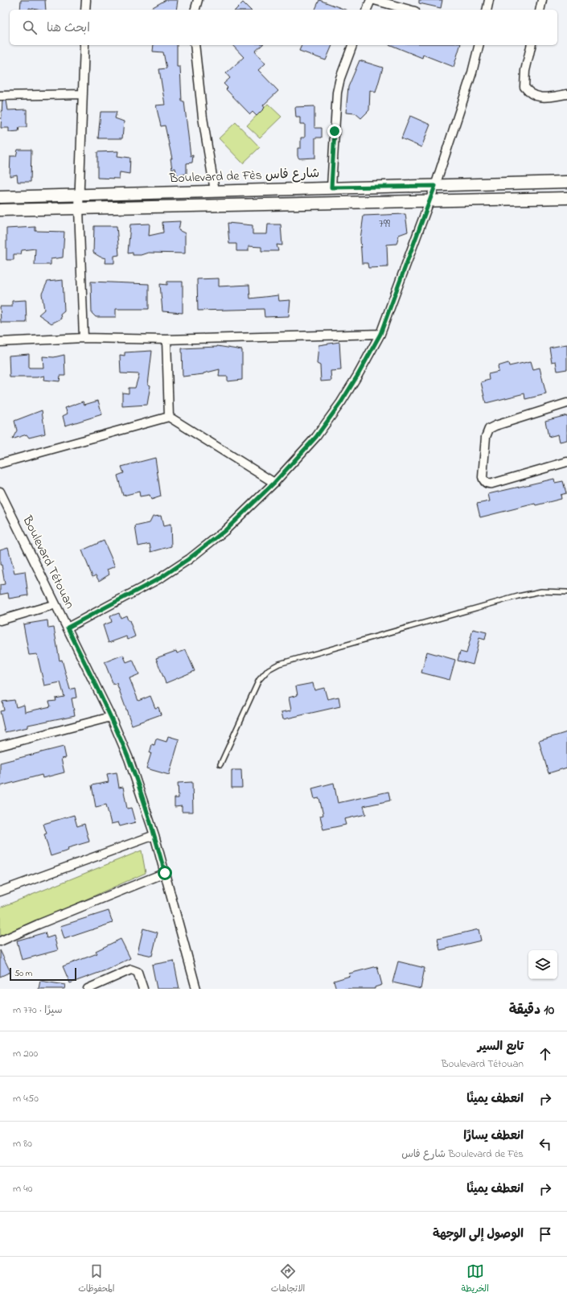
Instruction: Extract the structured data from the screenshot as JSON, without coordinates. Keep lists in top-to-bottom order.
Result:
{
  "streets": {
    "main road": ["Boulevard de Fès شارع فاس"],
    "street": ["Boulevard Tétouan"]
  },
  "house_numbers": ["799"],
  "scale_bar": "50 m",
  "page": {
    "search": "ابحث هنا",
    "scale": "50 m",
    "heading": ["10 دقيقة", "سيرًا · 770 m"],
    "list": [
      ["تابع السير", "Boulevard Tétouan", "200 m"],
      ["انعطف يمينًا", "450 m"],
      ["انعطف يسارًا", "Boulevard de Fès شارع فاس", "80 m"],
      ["انعطف يمينًا", "40 m"],
      "الوصول إلى الوجهة"
    ],
    "nav": ["الخريطة", "الاتجاهات", "المحفوظات"]
  }
}
